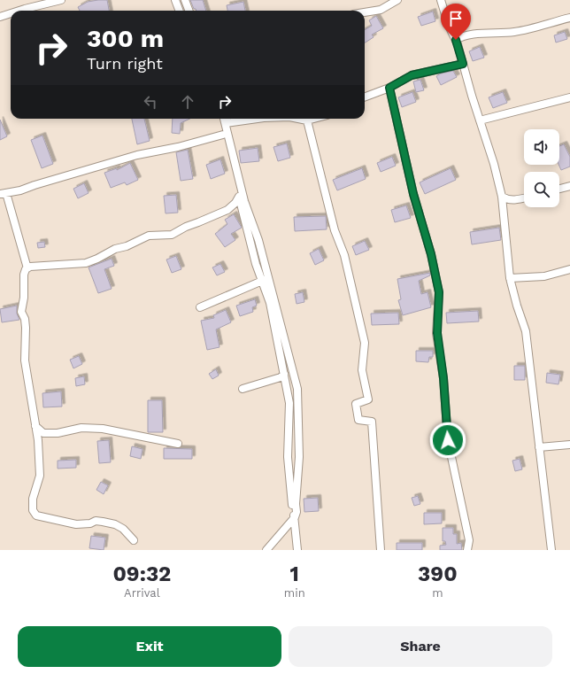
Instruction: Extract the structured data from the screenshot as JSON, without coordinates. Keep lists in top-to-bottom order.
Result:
{
  "page": {
    "turn": ["300 m", "Turn right"],
    "eta": [
      "09:32",
      "Arrival",
      "1",
      "min",
      "390",
      "m"
    ],
    "buttons": ["Exit", "Share"]
  }
}
